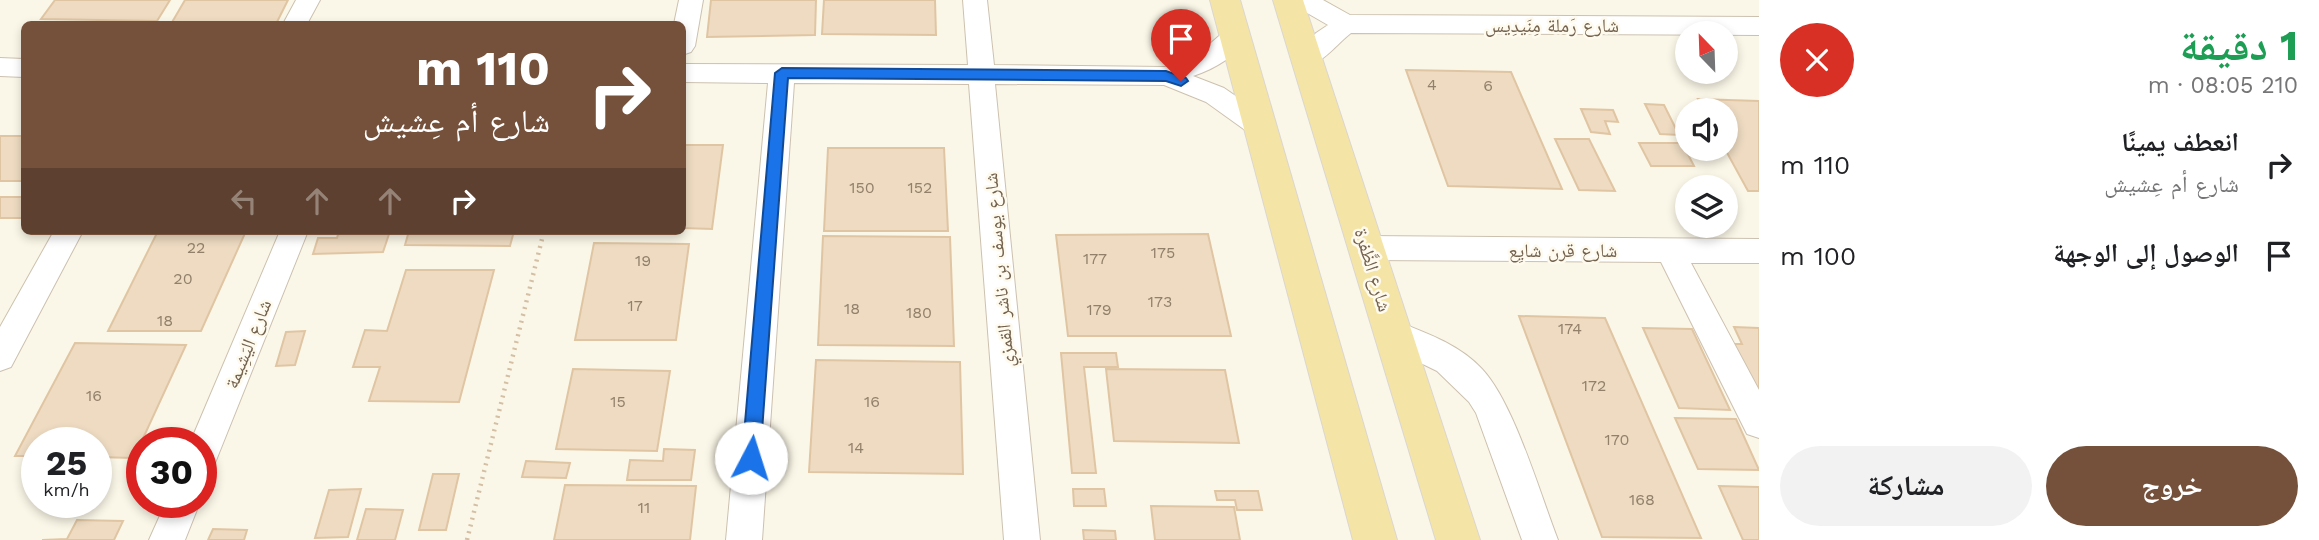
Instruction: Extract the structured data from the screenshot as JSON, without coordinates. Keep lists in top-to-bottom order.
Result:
{
  "streets": {
    "main road": ["شارع الظَّفرة"],
    "street": [
      "شارع رَملة مِنَيدِيس",
      "شارع قرن شايِع",
      "شارع يوسف بن ناشر القمزي",
      "شارع اليَشِيمة"
    ]
  },
  "crossings": [
    ["شارع قرن شايِع", "شارع الظَّفرة"]
  ],
  "house_numbers": [
    "4",
    "6",
    "150",
    "152",
    "22",
    "175",
    "177",
    "19",
    "20",
    "173",
    "17",
    "18",
    "179",
    "180",
    "18",
    "174",
    "172",
    "16",
    "15",
    "16",
    "170",
    "14",
    "168",
    "11"
  ],
  "north": "top left",
  "page": {
    "heading": ["1 دقيقة", "210 m · 08:05"],
    "turn": ["110 m", "شارع أم عِشيش"],
    "list": [
      {
        "name": "انعطف يمينًا",
        "note": "شارع أم عِشيش",
        "value": "110 m"
      },
      {
        "name": "الوصول إلى الوجهة",
        "value": "100 m"
      }
    ],
    "speed": "25 km/h",
    "limit": "30",
    "buttons": ["خروج", "مشاركة"]
  }
}
